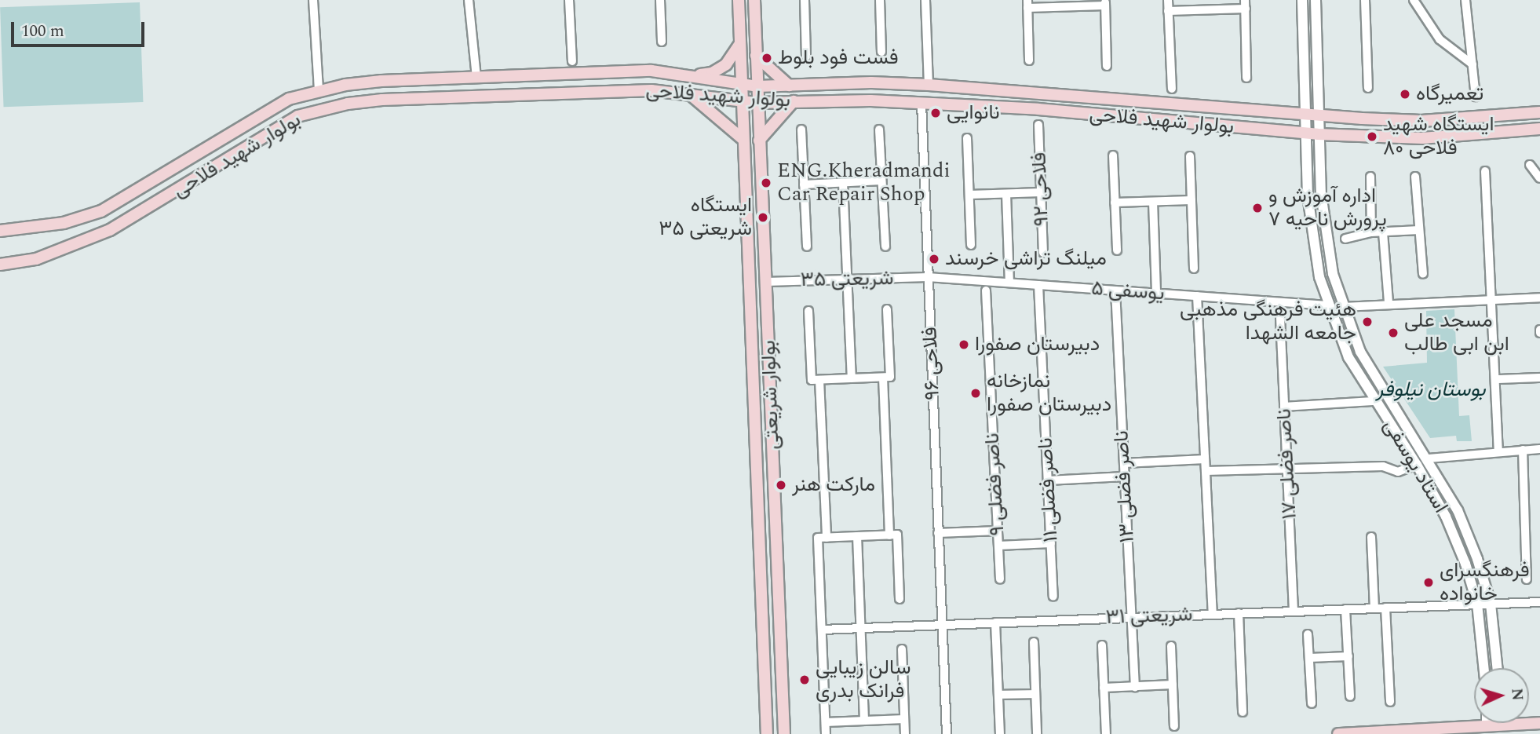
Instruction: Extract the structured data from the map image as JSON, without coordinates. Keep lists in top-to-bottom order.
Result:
{
  "streets": {
    "main road": ["بولوار شهید فلاحی", "بولوار شریعتی"],
    "street": [
      "فلاحی ۹۲",
      "شریعتی ۳۵",
      "یوسفی ۵",
      "فلاحی ۹۶",
      "ناصر فضلی ۱۷",
      "استاد یوسفی",
      "ناصر فضلی ۹",
      "ناصر فضلی ۱۳",
      "ناصر فضلی ۱۱",
      "شریعتی ۳۱"
    ]
  },
  "crossings": [
    ["بولوار شهید فلاحی", "فلاحی ۹۶"],
    ["بولوار شهید فلاحی", "بولوار شریعتی"],
    ["بولوار شهید فلاحی", "استاد یوسفی"],
    ["شریعتی ۳۵", "یوسفی ۵"],
    ["شریعتی ۳۵", "فلاحی ۹۶"],
    ["شریعتی ۳۵", "بولوار شریعتی"],
    ["یوسفی ۵", "فلاحی ۹۶"],
    ["یوسفی ۵", "استاد یوسفی"],
    ["یوسفی ۵", "ناصر فضلی ۱۳"],
    ["یوسفی ۵", "ناصر فضلی ۱۱"],
    ["فلاحی ۹۶", "شریعتی ۳۱"],
    ["ناصر فضلی ۱۷", "شریعتی ۳۱"],
    ["استاد یوسفی", "شریعتی ۳۱"],
    ["ناصر فضلی ۱۳", "شریعتی ۳۱"]
  ],
  "parks": ["بوستان نیلوفر"],
  "places": [
    "فست فود بلوط",
    "تعمیرگاه",
    "نانوایی",
    "ایستگاه شهید فلاحی ۸۰",
    "ENG.Kheradmandi Car Repair Shop",
    "اداره آموزش و پرورش ناحیه ۷",
    "ایستگاه شریعتی ۳۵",
    "میلنگ تراشی خرسند",
    "هئیت فرهنگی مذهبی جامعه الشهدا",
    "مسجد علی ابن ابی طالب",
    "دبیرستان صفورا",
    "نمازخانه دبیرستان صفورا",
    "مارکت هنر",
    "فرهنگسرای خانواده",
    "سالن زیبایی فرانک بدری"
  ],
  "scale_bar": "100 m",
  "north": "right"
}
